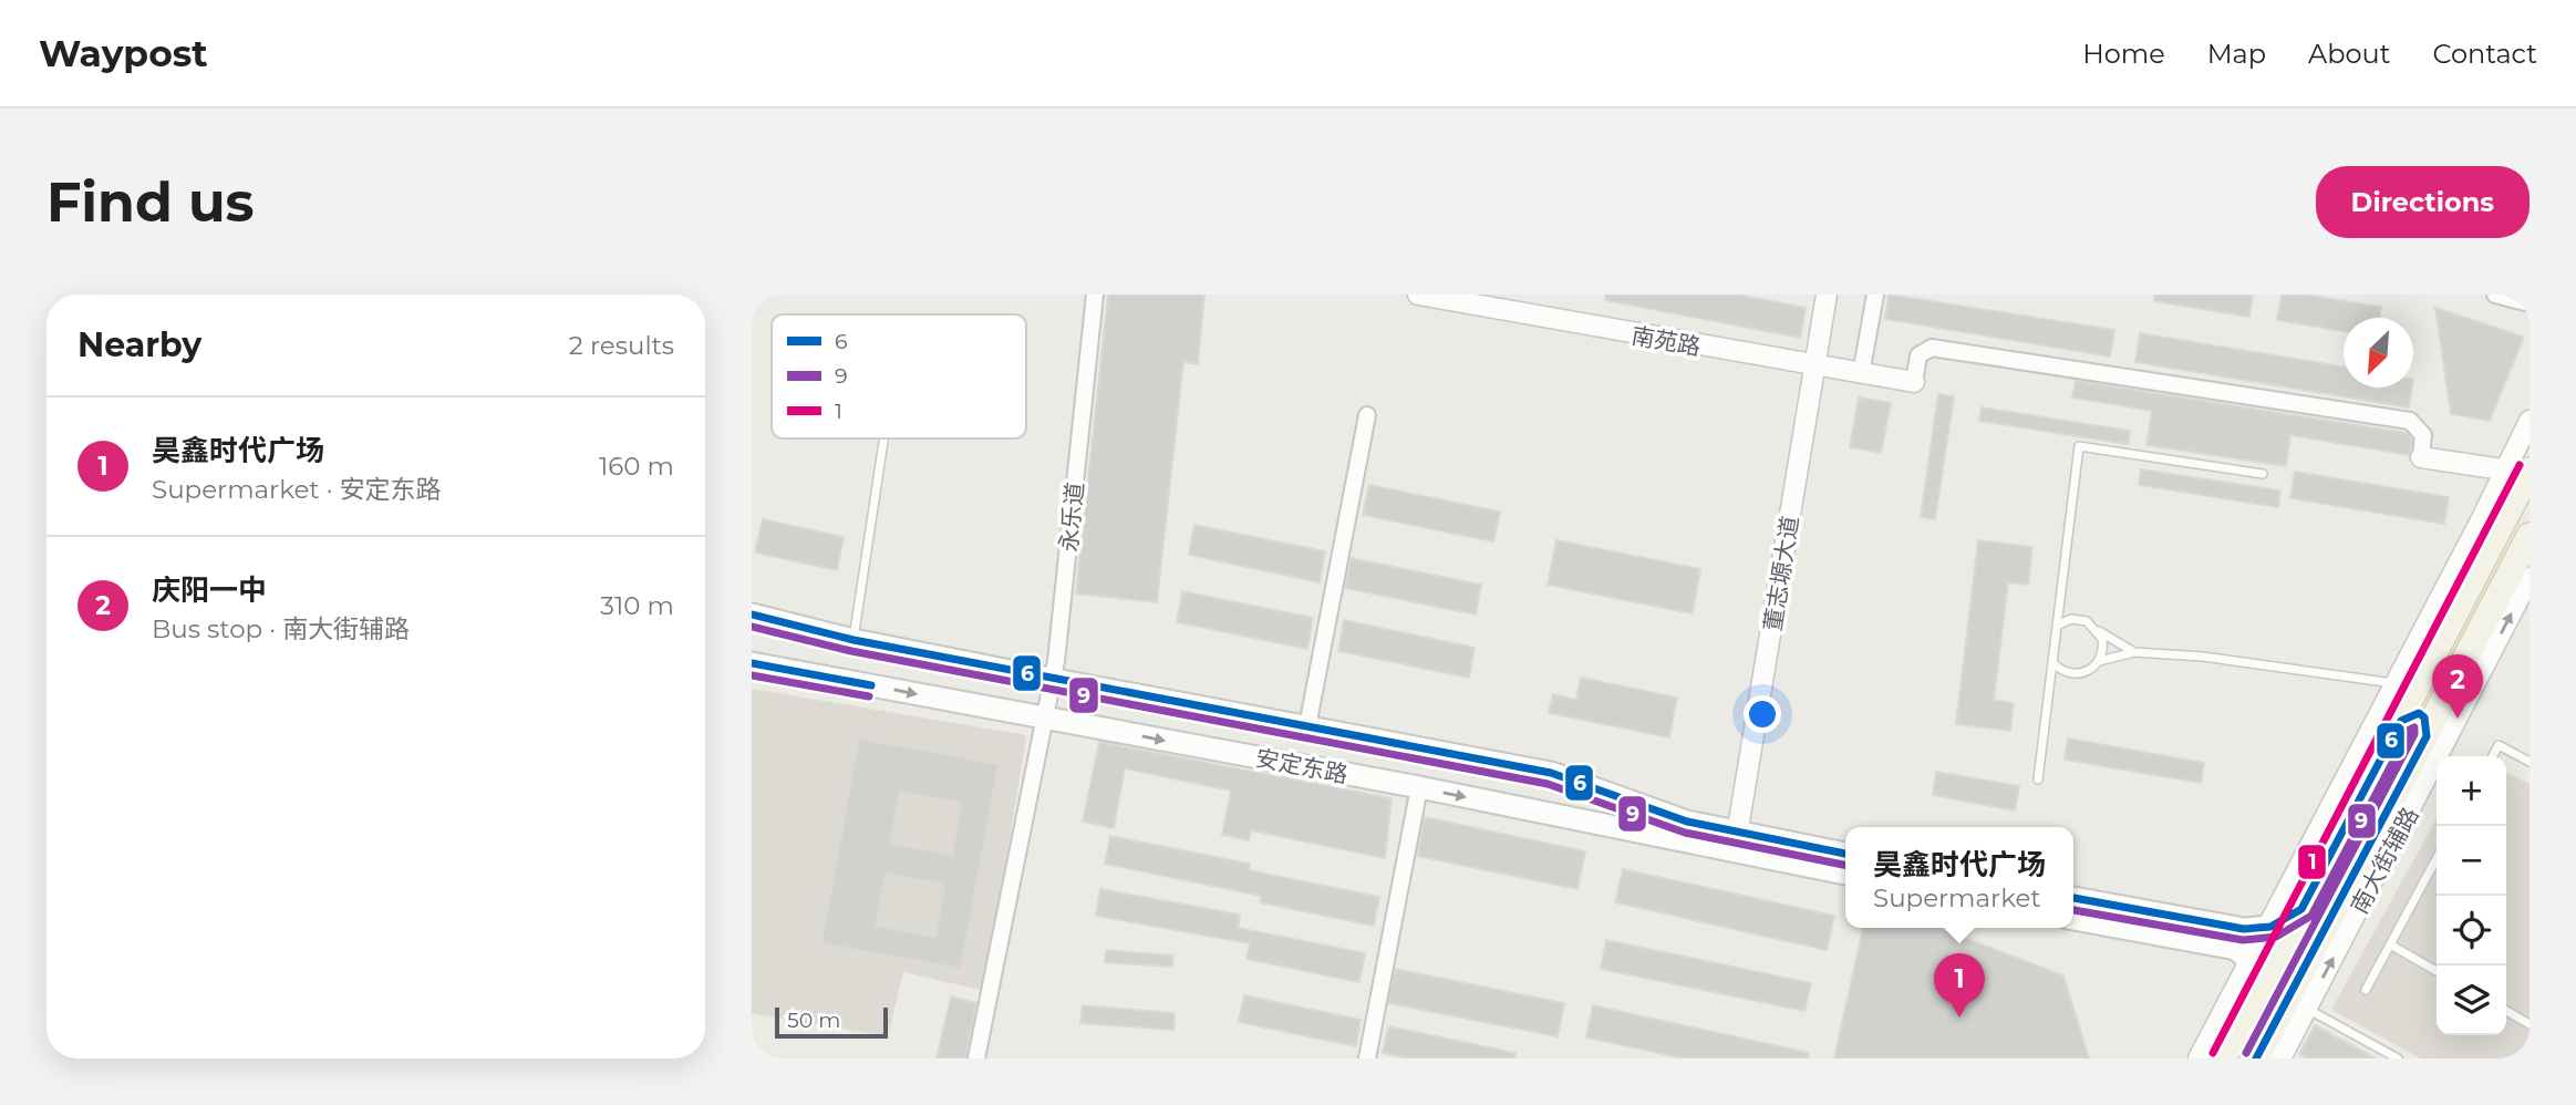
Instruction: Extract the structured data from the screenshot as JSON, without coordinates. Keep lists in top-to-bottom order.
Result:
{
  "streets": {
    "main road": ["安定东路"],
    "street": [
      "南苑路",
      "永乐道",
      "董志塬大道",
      "南大街辅路"
    ]
  },
  "crossings": [
    ["南苑路", "董志塬大道"],
    ["永乐道", "安定东路"],
    ["董志塬大道", "安定东路"]
  ],
  "lines": ["transit line 1", "transit line 6", "transit line 9"],
  "legend": ["6", "9", "1"],
  "scale_bar": "50 m",
  "north": "bottom left",
  "page": {
    "header": "Waypost",
    "nav": [
      "Home",
      "Map",
      "About",
      "Contact"
    ],
    "buttons": "Directions",
    "title": "Find us",
    "heading": ["Nearby", "2 results"],
    "list": [
      {
        "mark": "1",
        "name": "昊鑫时代广场",
        "note": "Supermarket · 安定东路",
        "value": "160 m"
      },
      {
        "mark": "2",
        "name": "庆阳一中",
        "note": "Bus stop · 南大街辅路",
        "value": "310 m"
      }
    ],
    "pins": ["2", "1"],
    "map_buttons": ["+", "−"],
    "popup": ["昊鑫时代广场", "Supermarket"],
    "scale": "50 m"
  }
}
